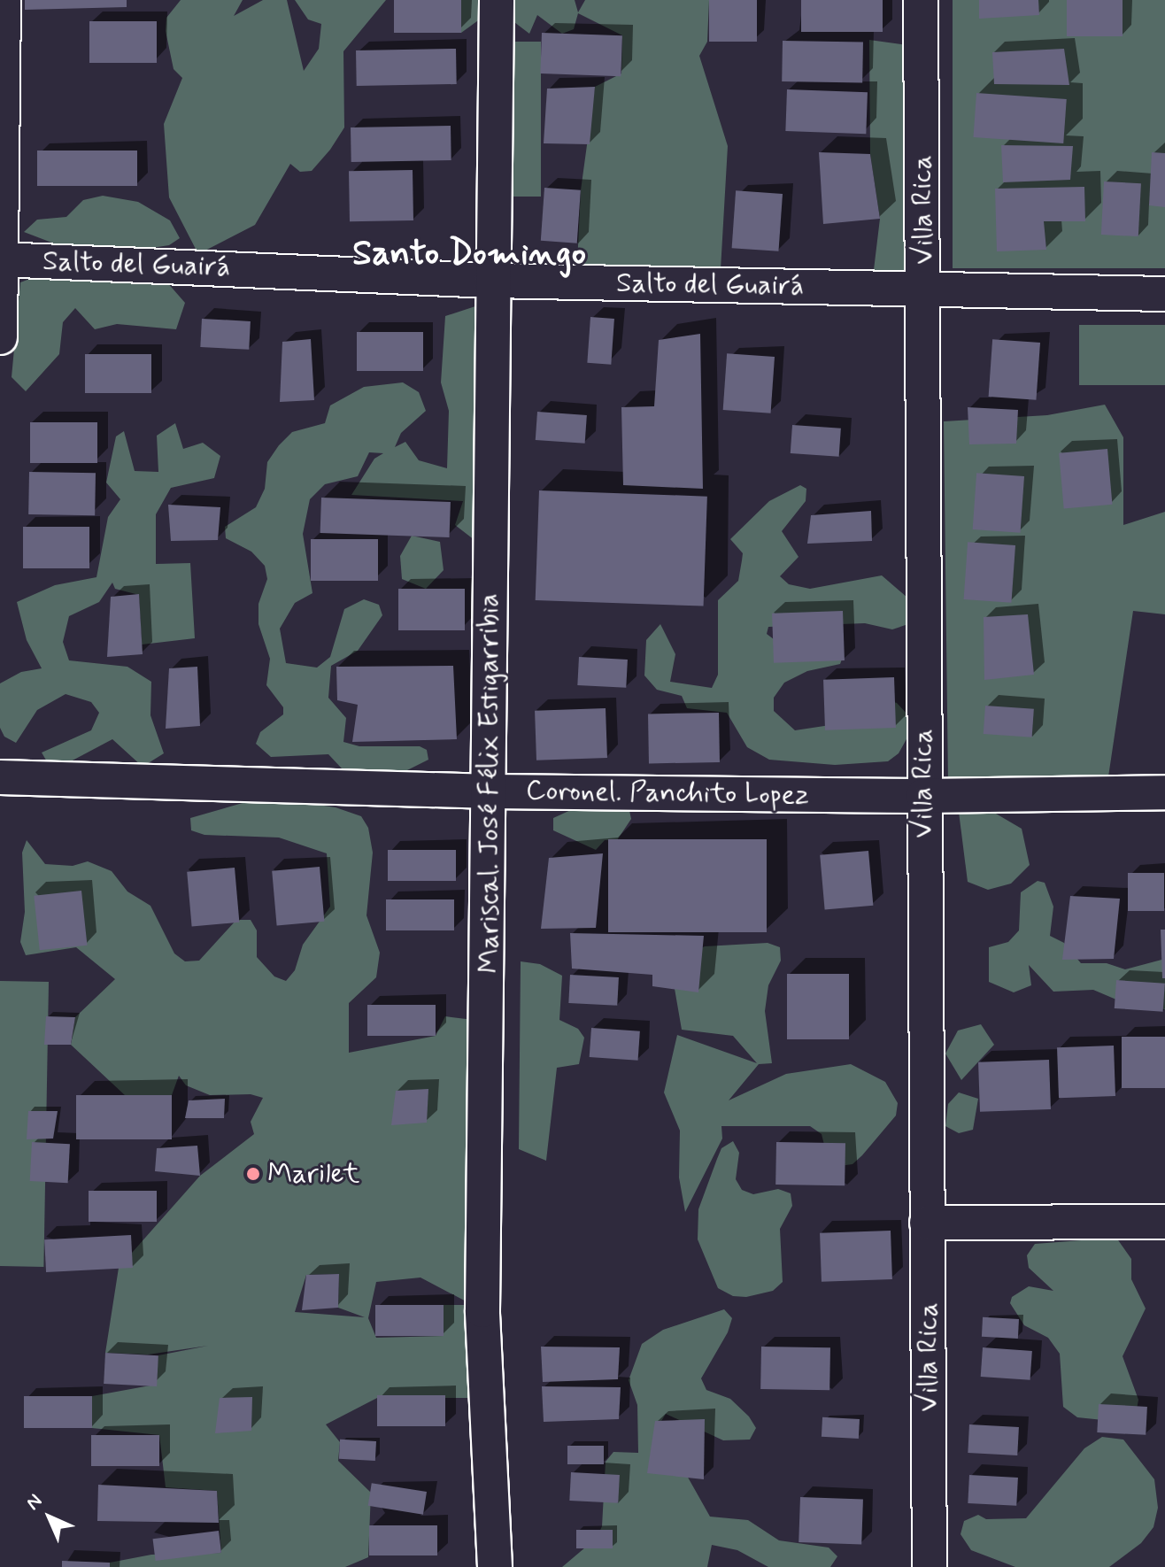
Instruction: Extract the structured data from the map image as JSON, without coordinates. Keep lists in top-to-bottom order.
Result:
{
  "streets": {
    "street": [
      "Villa Rica",
      "Salto del Guairá",
      "Mariscal. José Félix Estigarribia",
      "Coronel. Panchito Lopez"
    ]
  },
  "crossings": [
    ["Villa Rica", "Salto del Guairá"],
    ["Villa Rica", "Coronel. Panchito Lopez"],
    ["Salto del Guairá", "Mariscal. José Félix Estigarribia"],
    ["Mariscal. José Félix Estigarribia", "Coronel. Panchito Lopez"]
  ],
  "districts": ["Santo Domingo"],
  "places": ["Marilet"],
  "north": "top left"
}
